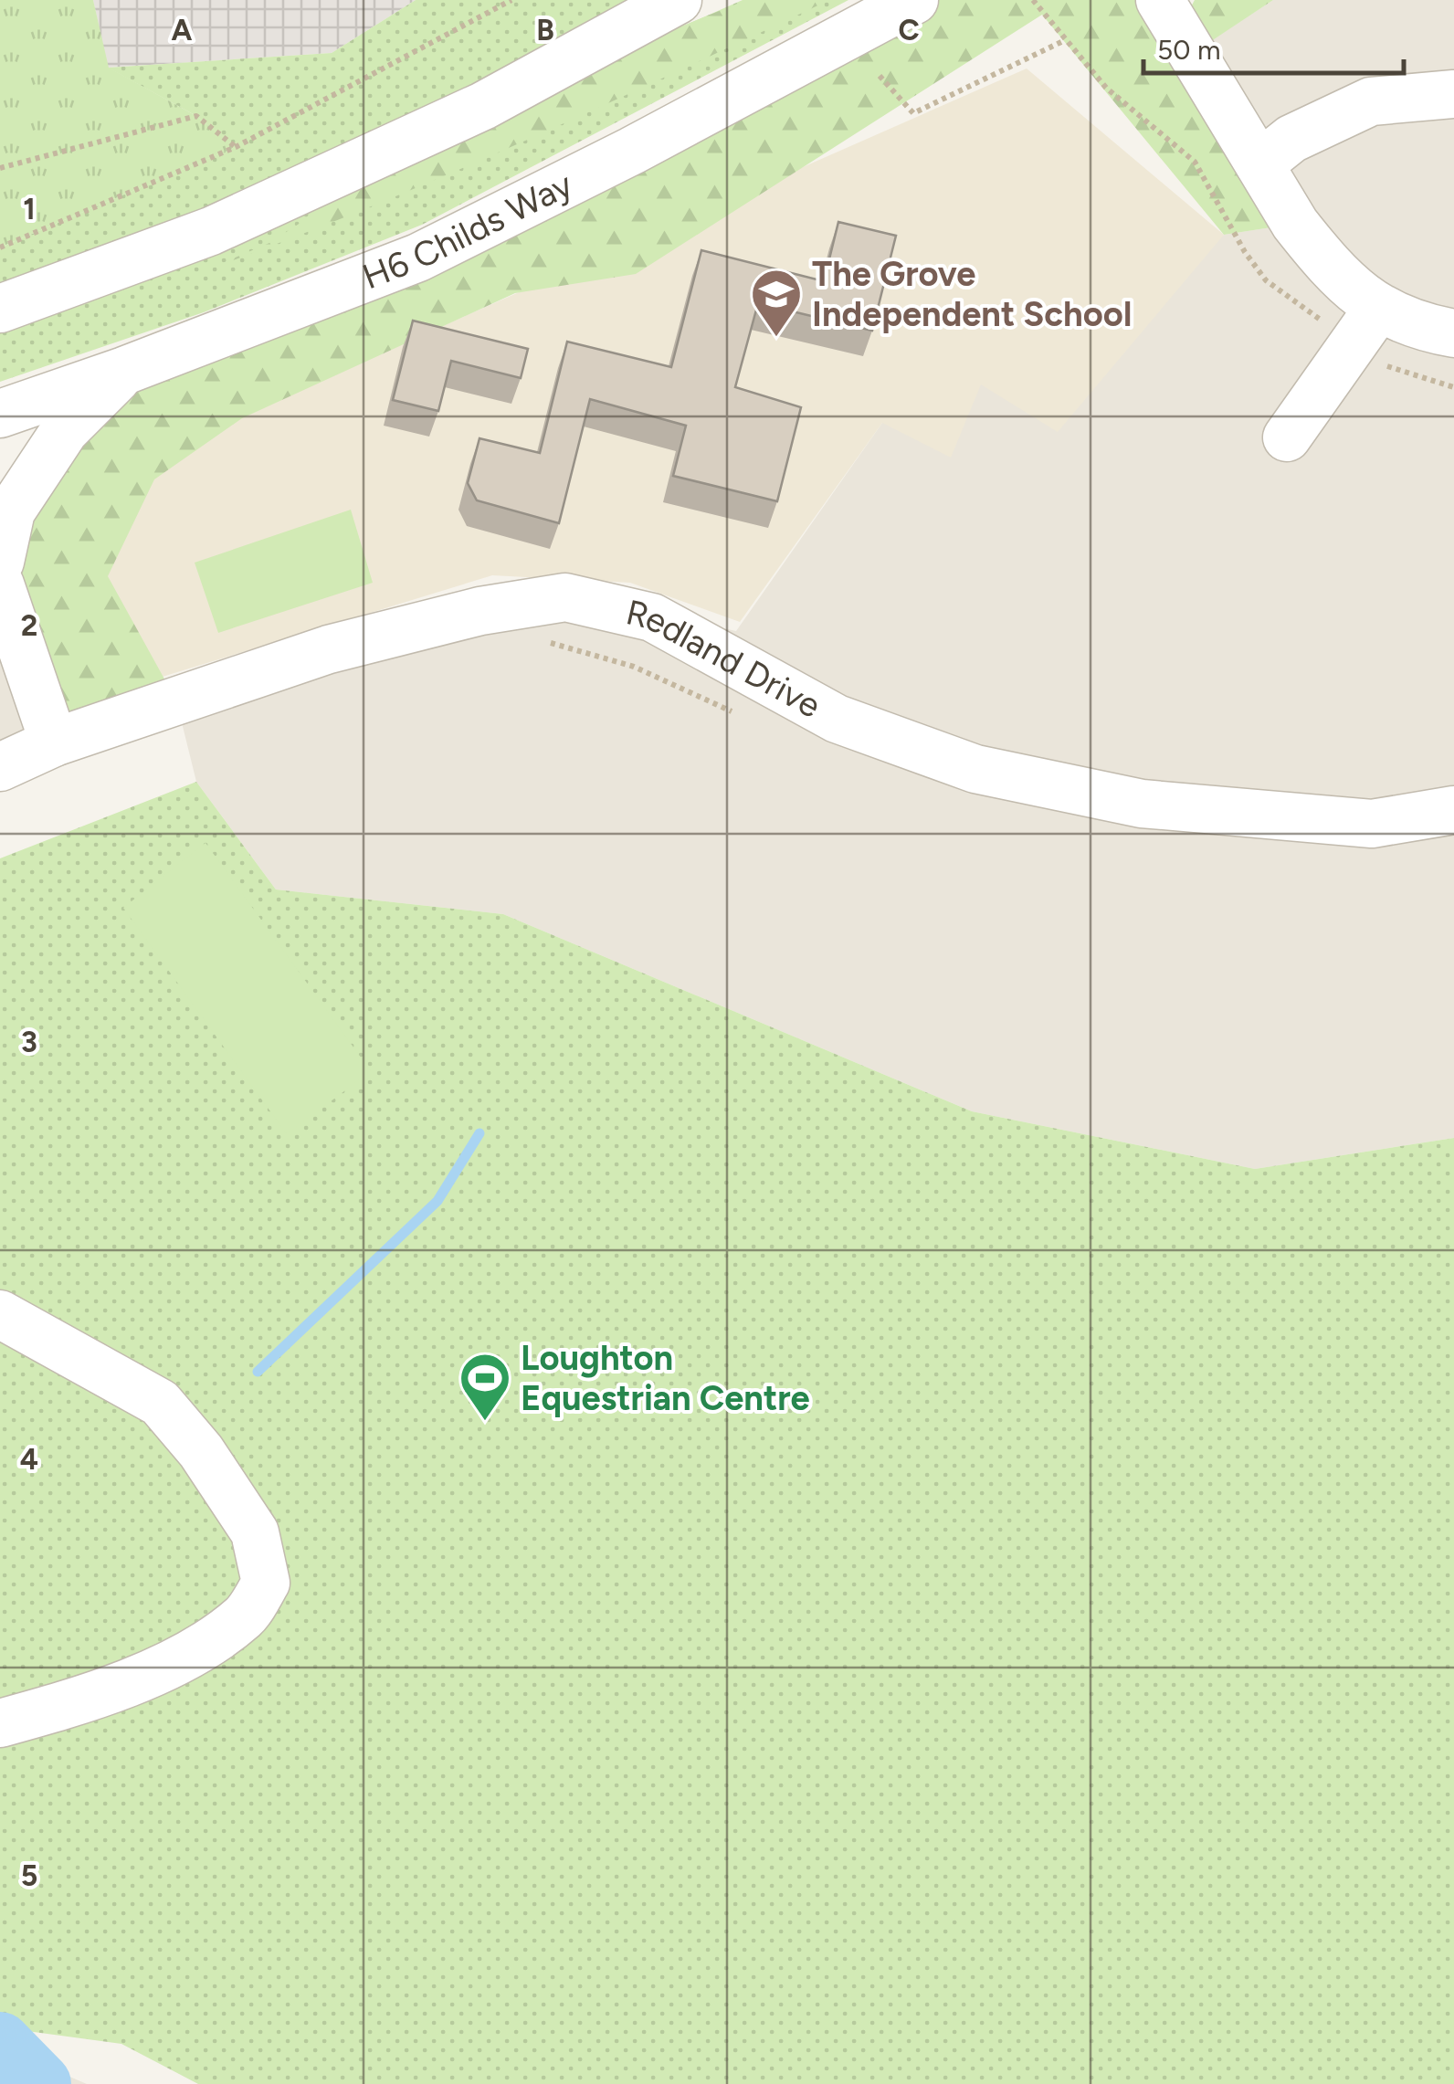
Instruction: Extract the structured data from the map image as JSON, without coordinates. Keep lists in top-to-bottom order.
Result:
{
  "streets": {
    "street": ["H6 Childs Way", "Redland Drive"]
  },
  "places": {
    "school or university": ["The Grove Independent School"],
    "sports": ["Loughton Equestrian Centre"]
  },
  "scale_bar": "50 m",
  "grid": {
    "columns": ["A", "B", "C"],
    "rows": [
      "1",
      "2",
      "3",
      "4",
      "5"
    ]
  }
}
